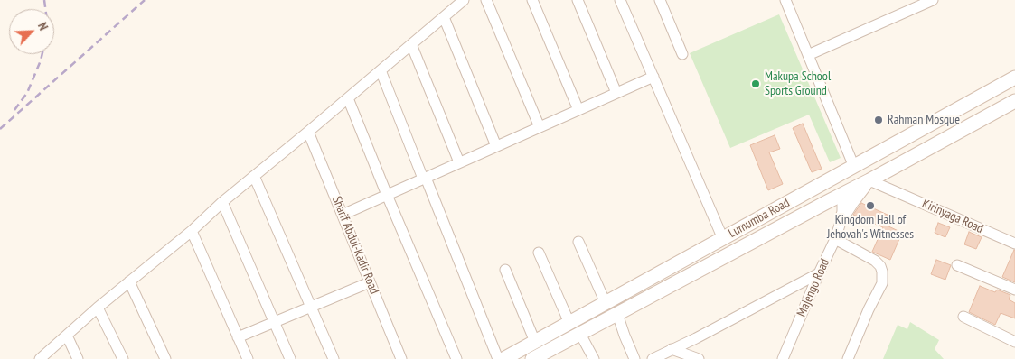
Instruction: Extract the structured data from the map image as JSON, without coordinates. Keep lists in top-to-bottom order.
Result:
{
  "streets": {
    "main road": ["Lumumba Road"],
    "street": ["Kirinyaga Road", "Sharif Abdul-Kadir Road", "Majengo Road"]
  },
  "crossings": [
    ["Kirinyaga Road", "Lumumba Road"],
    ["Lumumba Road", "Majengo Road"]
  ],
  "places": ["Makupa School Sports Ground", "Rahman Mosque", "Kingdom Hall of Jehovah's Witnesses"],
  "north": "top right"
}
